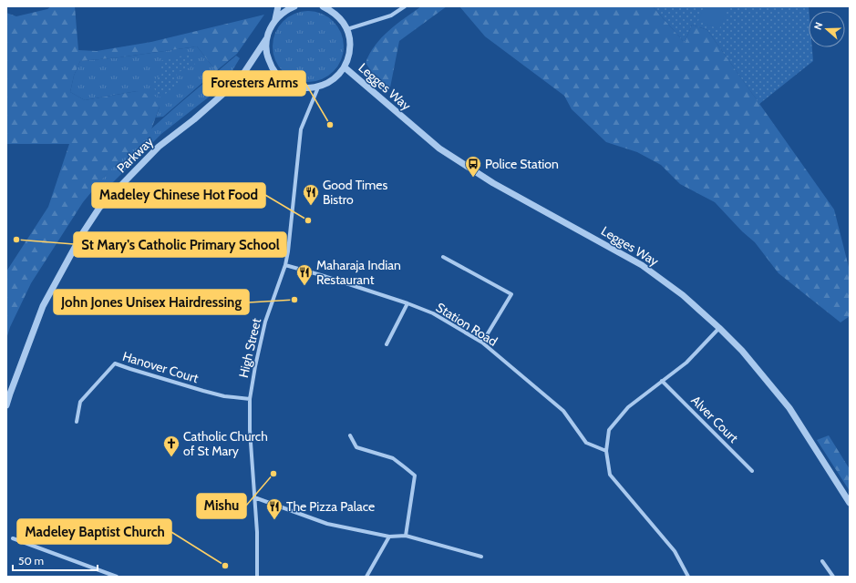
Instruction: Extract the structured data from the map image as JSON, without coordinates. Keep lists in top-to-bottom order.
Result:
{
  "streets": {
    "street": [
      "Legges Way",
      "Parkway",
      "Station Road",
      "High Street",
      "Hanover Court",
      "Alver Court"
    ]
  },
  "crossings": [
    ["Station Road", "High Street"],
    ["High Street", "Hanover Court"]
  ],
  "places": {
    "other": [
      "Foresters Arms",
      "Madeley Chinese Hot Food",
      "St Mary's Catholic Primary School",
      "John Jones Unisex Hairdressing",
      "Mishu",
      "Madeley Baptist Church"
    ],
    "bus stop": ["Police Station"],
    "restaurant": ["Good Times Bistro", "Maharaja Indian Restaurant", "The Pizza Palace"],
    "church": ["Catholic Church of St Mary"]
  },
  "scale_bar": "50 m",
  "north": "left"
}
